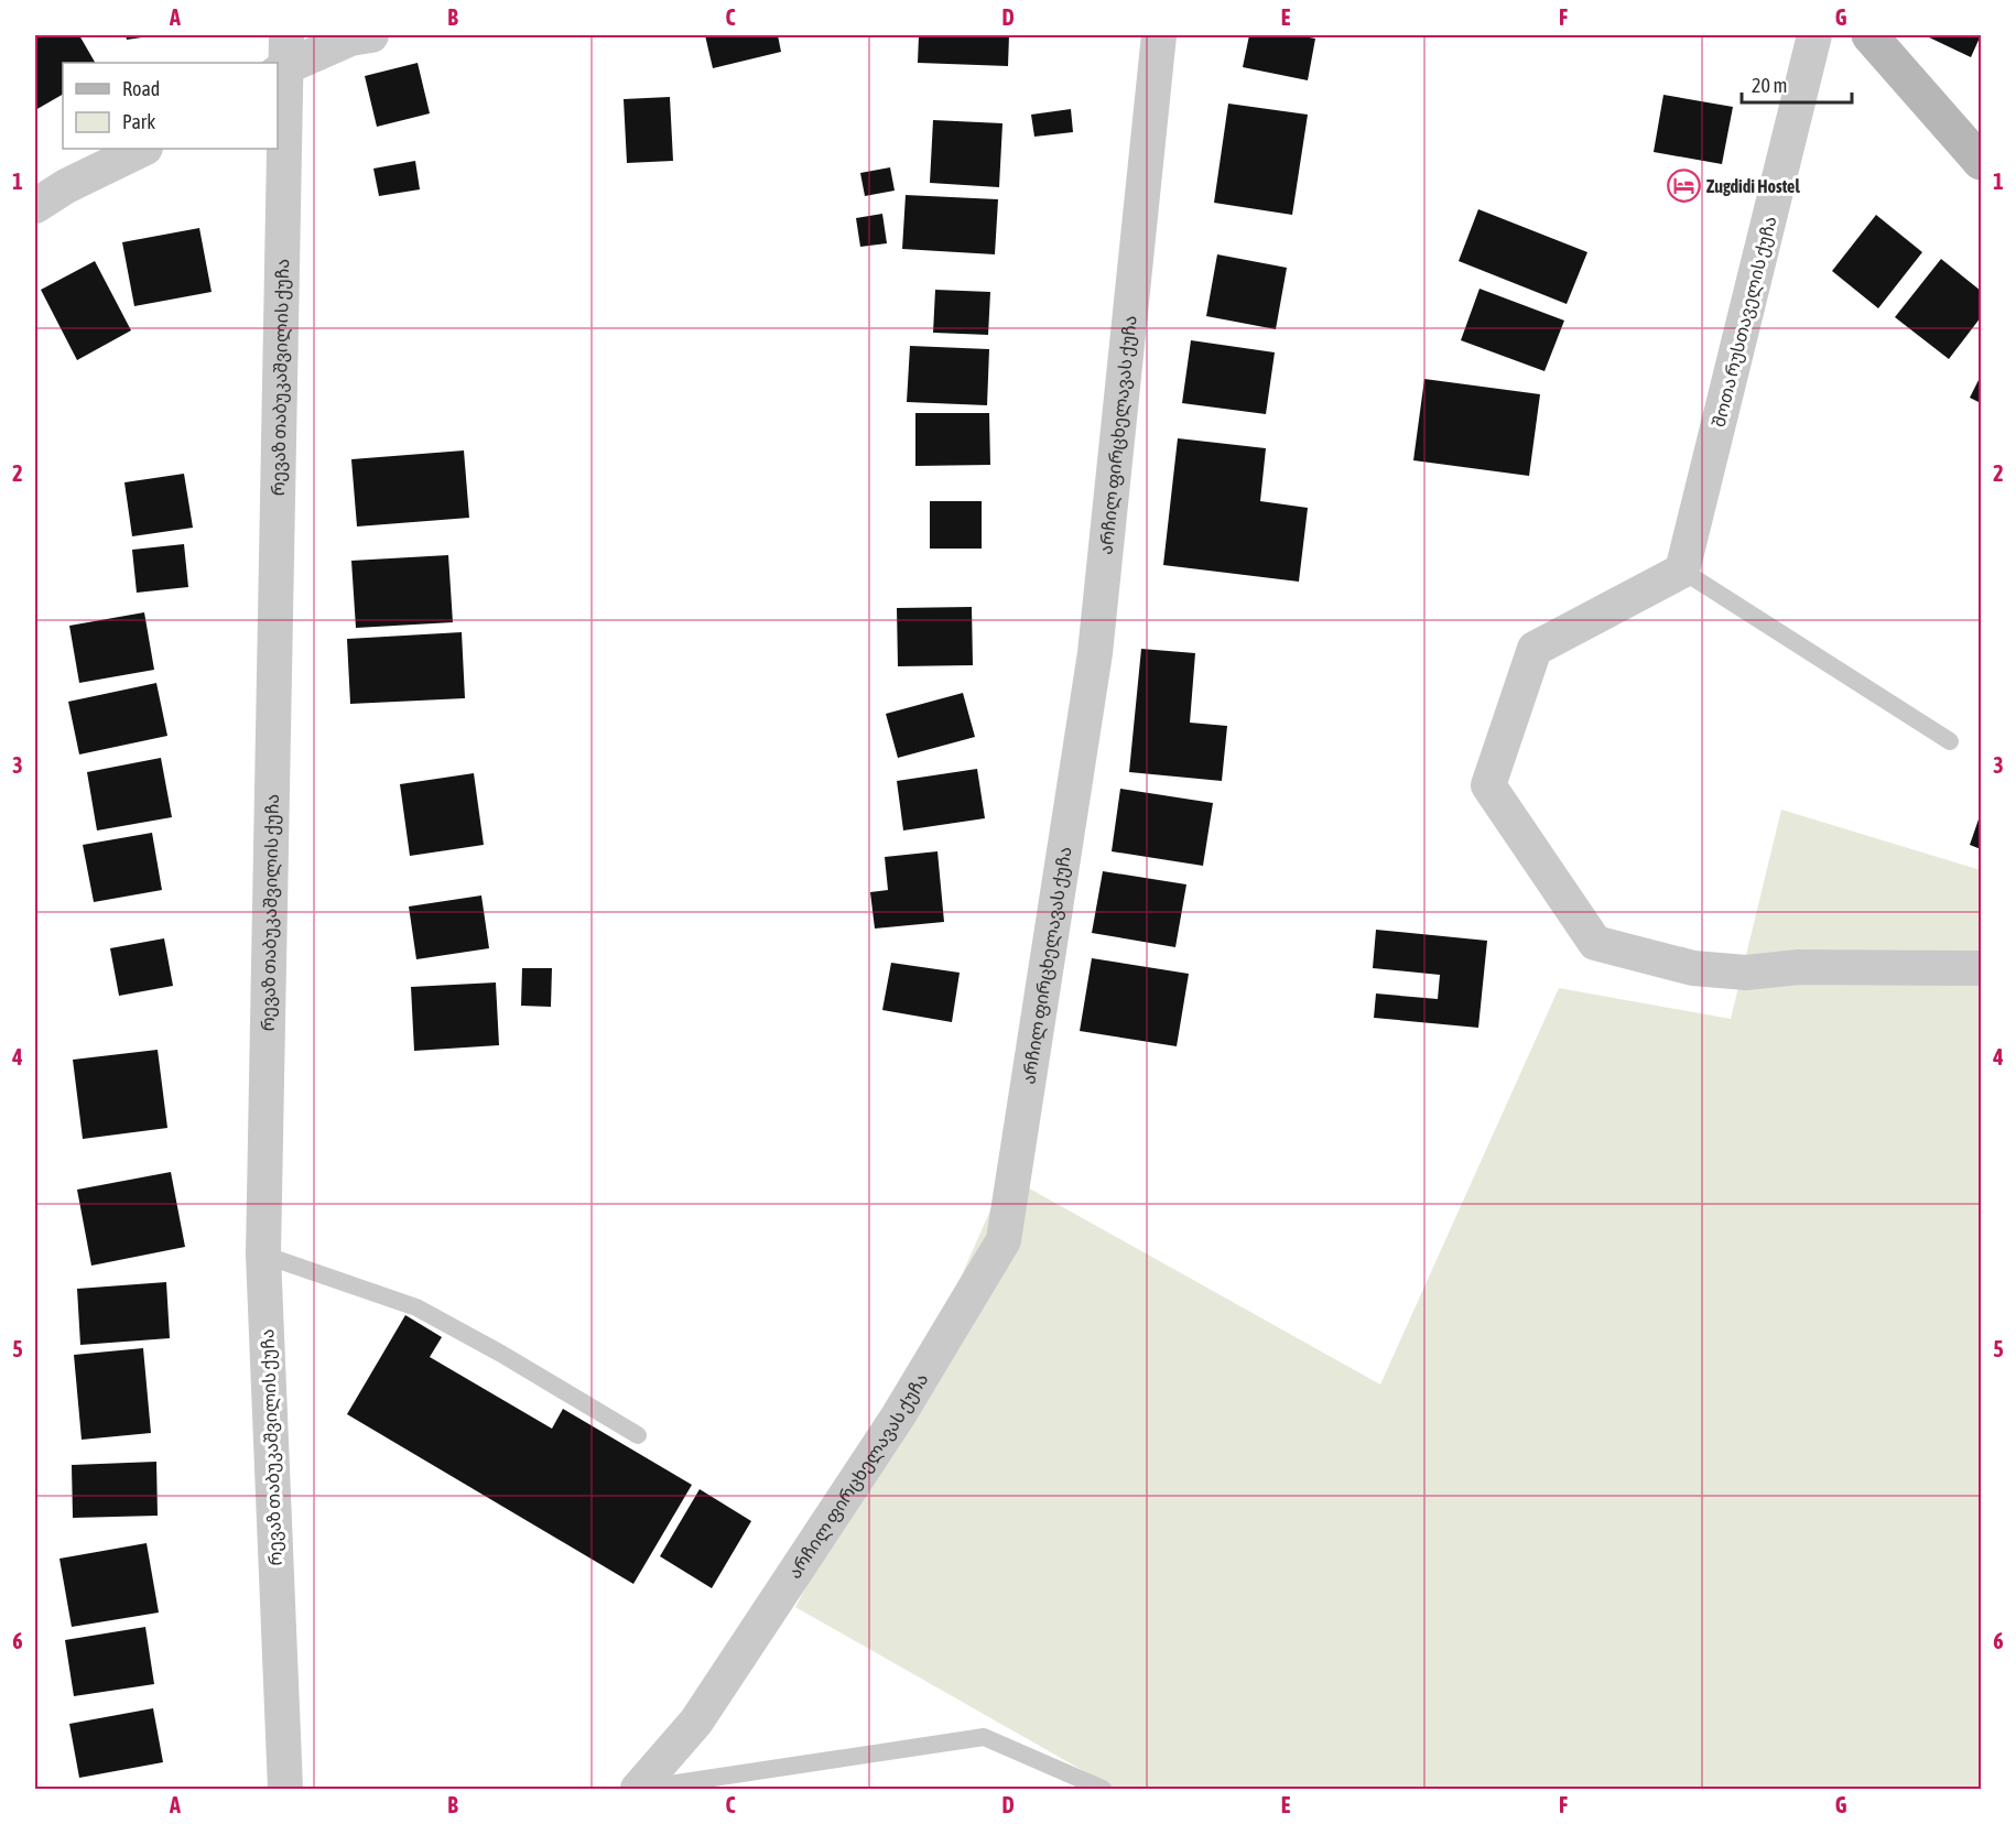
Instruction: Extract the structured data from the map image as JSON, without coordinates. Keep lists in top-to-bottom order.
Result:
{
  "streets": {
    "street": ["შოთა რუსთაველის ქუჩა", "რევაზ თაბუკაშვილის ქუჩა", "არჩილ ფირცხელავას ქუჩა"]
  },
  "places": {
    "hotel": ["Zugdidi Hostel"]
  },
  "legend": ["Road", "Park"],
  "scale_bar": "20 m",
  "grid": {
    "columns": [
      "A",
      "B",
      "C",
      "D",
      "E",
      "F",
      "G"
    ],
    "rows": [
      "1",
      "2",
      "3",
      "4",
      "5",
      "6"
    ]
  }
}
